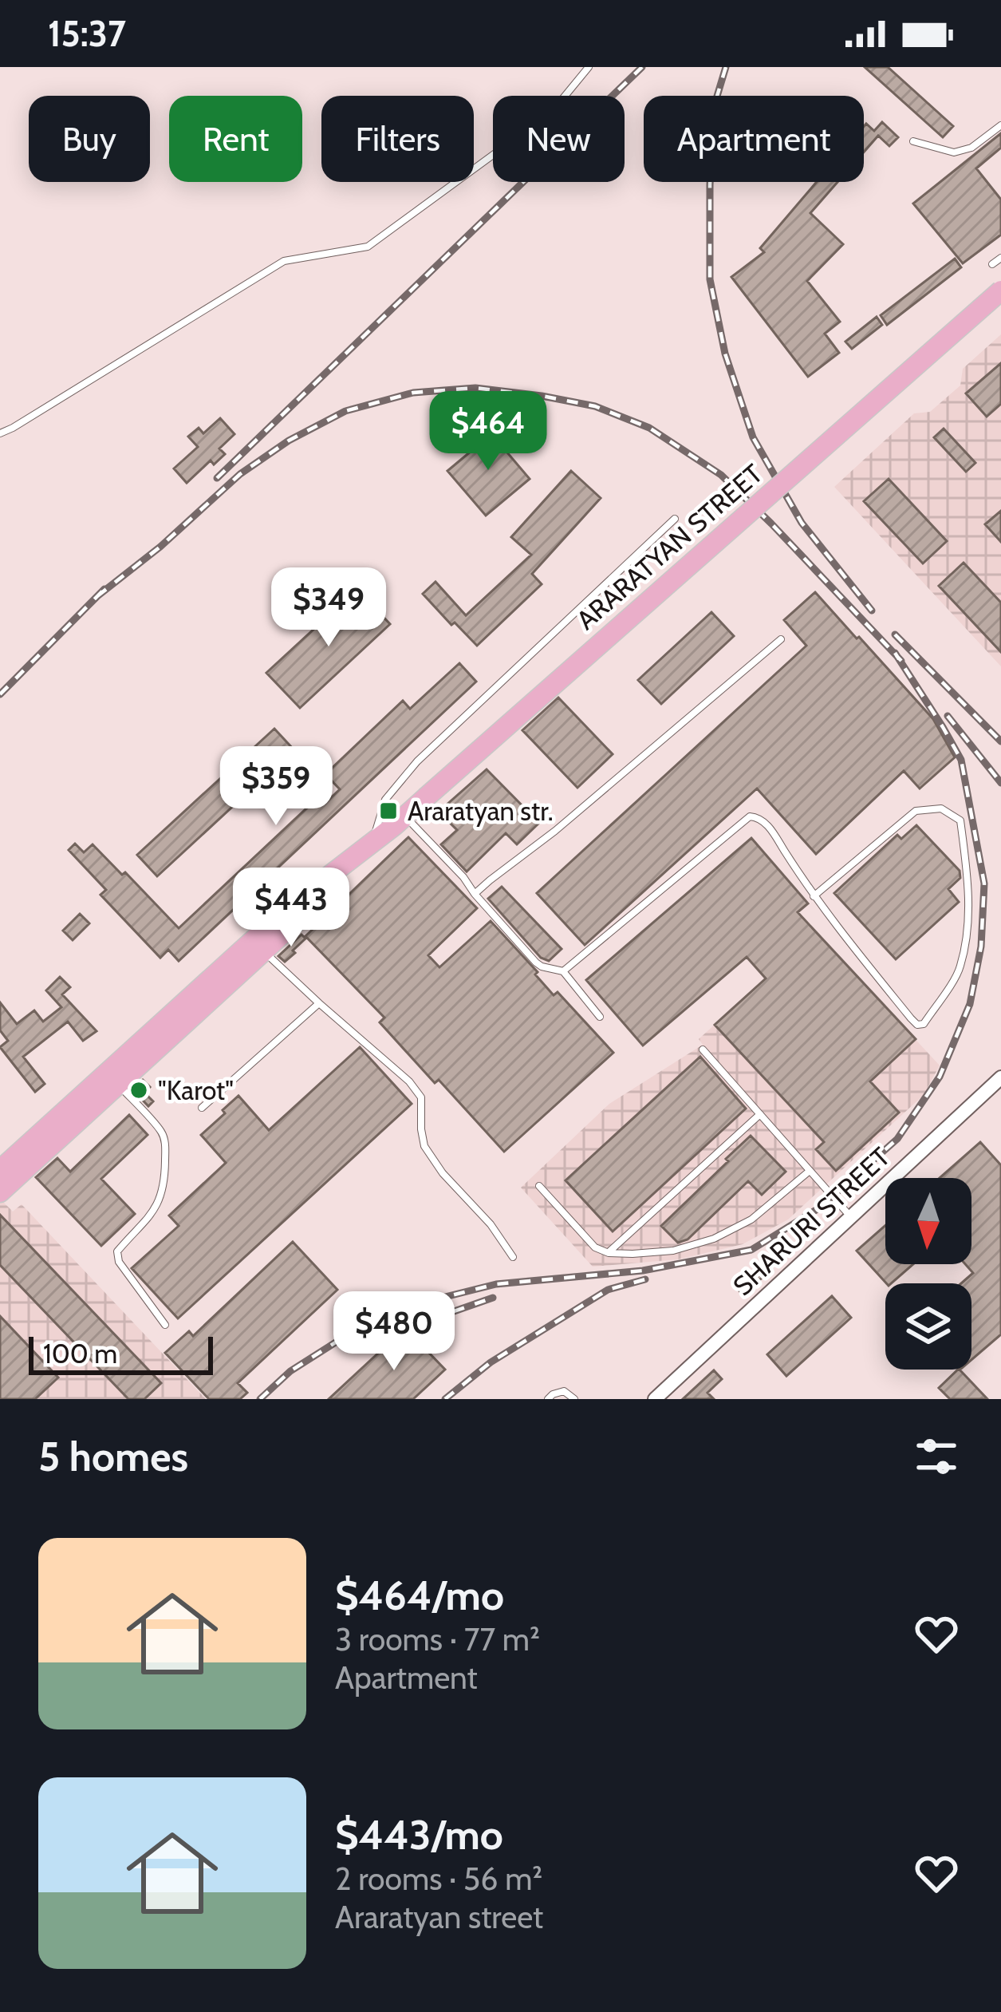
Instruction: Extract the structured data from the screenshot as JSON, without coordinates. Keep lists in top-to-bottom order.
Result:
{
  "streets": {
    "main road": ["ARARATYAN STREET"],
    "street": ["SHARURI STREET"]
  },
  "places": {
    "transit": ["Araratyan str."],
    "other": ["\"Karot\""]
  },
  "scale_bar": "100 m",
  "north": "bottom",
  "page": {
    "status": "15:37",
    "chip": [
      "Buy",
      "Rent",
      "Filters",
      "New",
      "Apartment"
    ],
    "price": [
      "$464",
      "$349",
      "$359",
      "$443",
      "$480"
    ],
    "scale": "100 m",
    "heading": "5 homes",
    "list": [
      {
        "name": "$464/mo",
        "note": "3 rooms · 77 m² · Apartment"
      },
      {
        "name": "$443/mo",
        "note": "2 rooms · 56 m² · Araratyan street"
      }
    ]
  }
}
